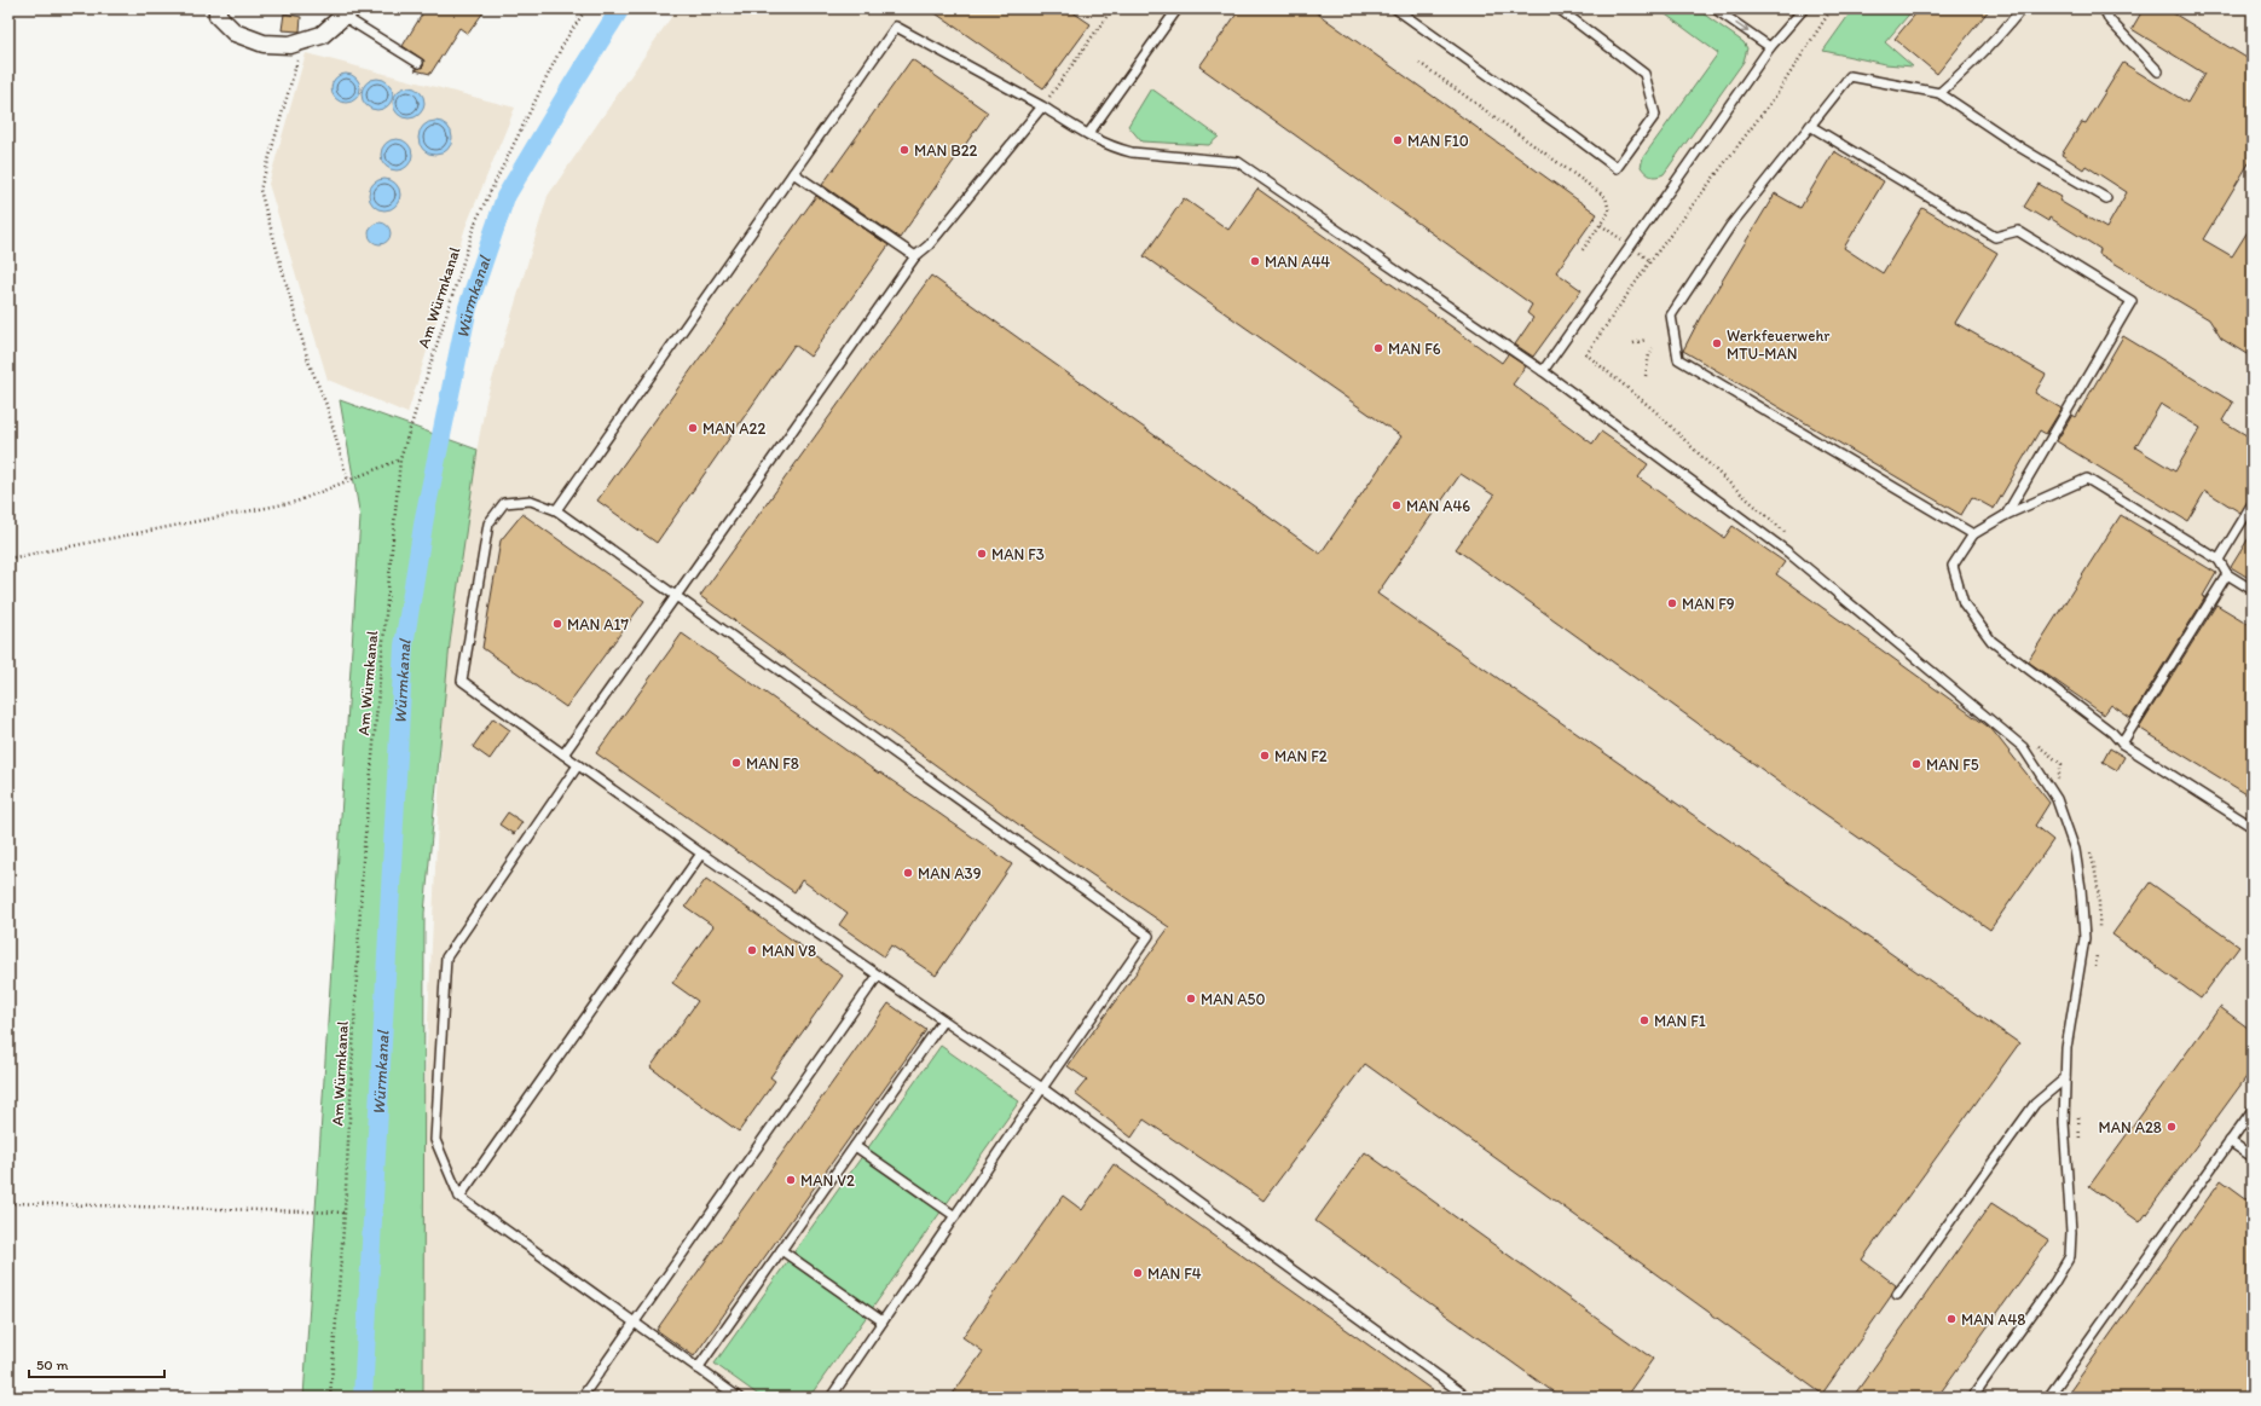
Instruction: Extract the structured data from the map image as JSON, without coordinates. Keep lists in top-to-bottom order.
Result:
{
  "streets": {
    "path": ["Am Würmkanal"]
  },
  "water": ["Würmkanal"],
  "places": [
    "MAN F10",
    "MAN B22",
    "MAN A44",
    "Werkfeuerwehr MTU-MAN",
    "MAN F6",
    "MAN A22",
    "MAN A46",
    "MAN F3",
    "MAN F9",
    "MAN A17",
    "MAN F2",
    "MAN F8",
    "MAN F5",
    "MAN A39",
    "MAN V8",
    "MAN A50",
    "MAN F1",
    "MAN A28",
    "MAN V2",
    "MAN F4",
    "MAN A48"
  ],
  "scale_bar": "50 m"
}
